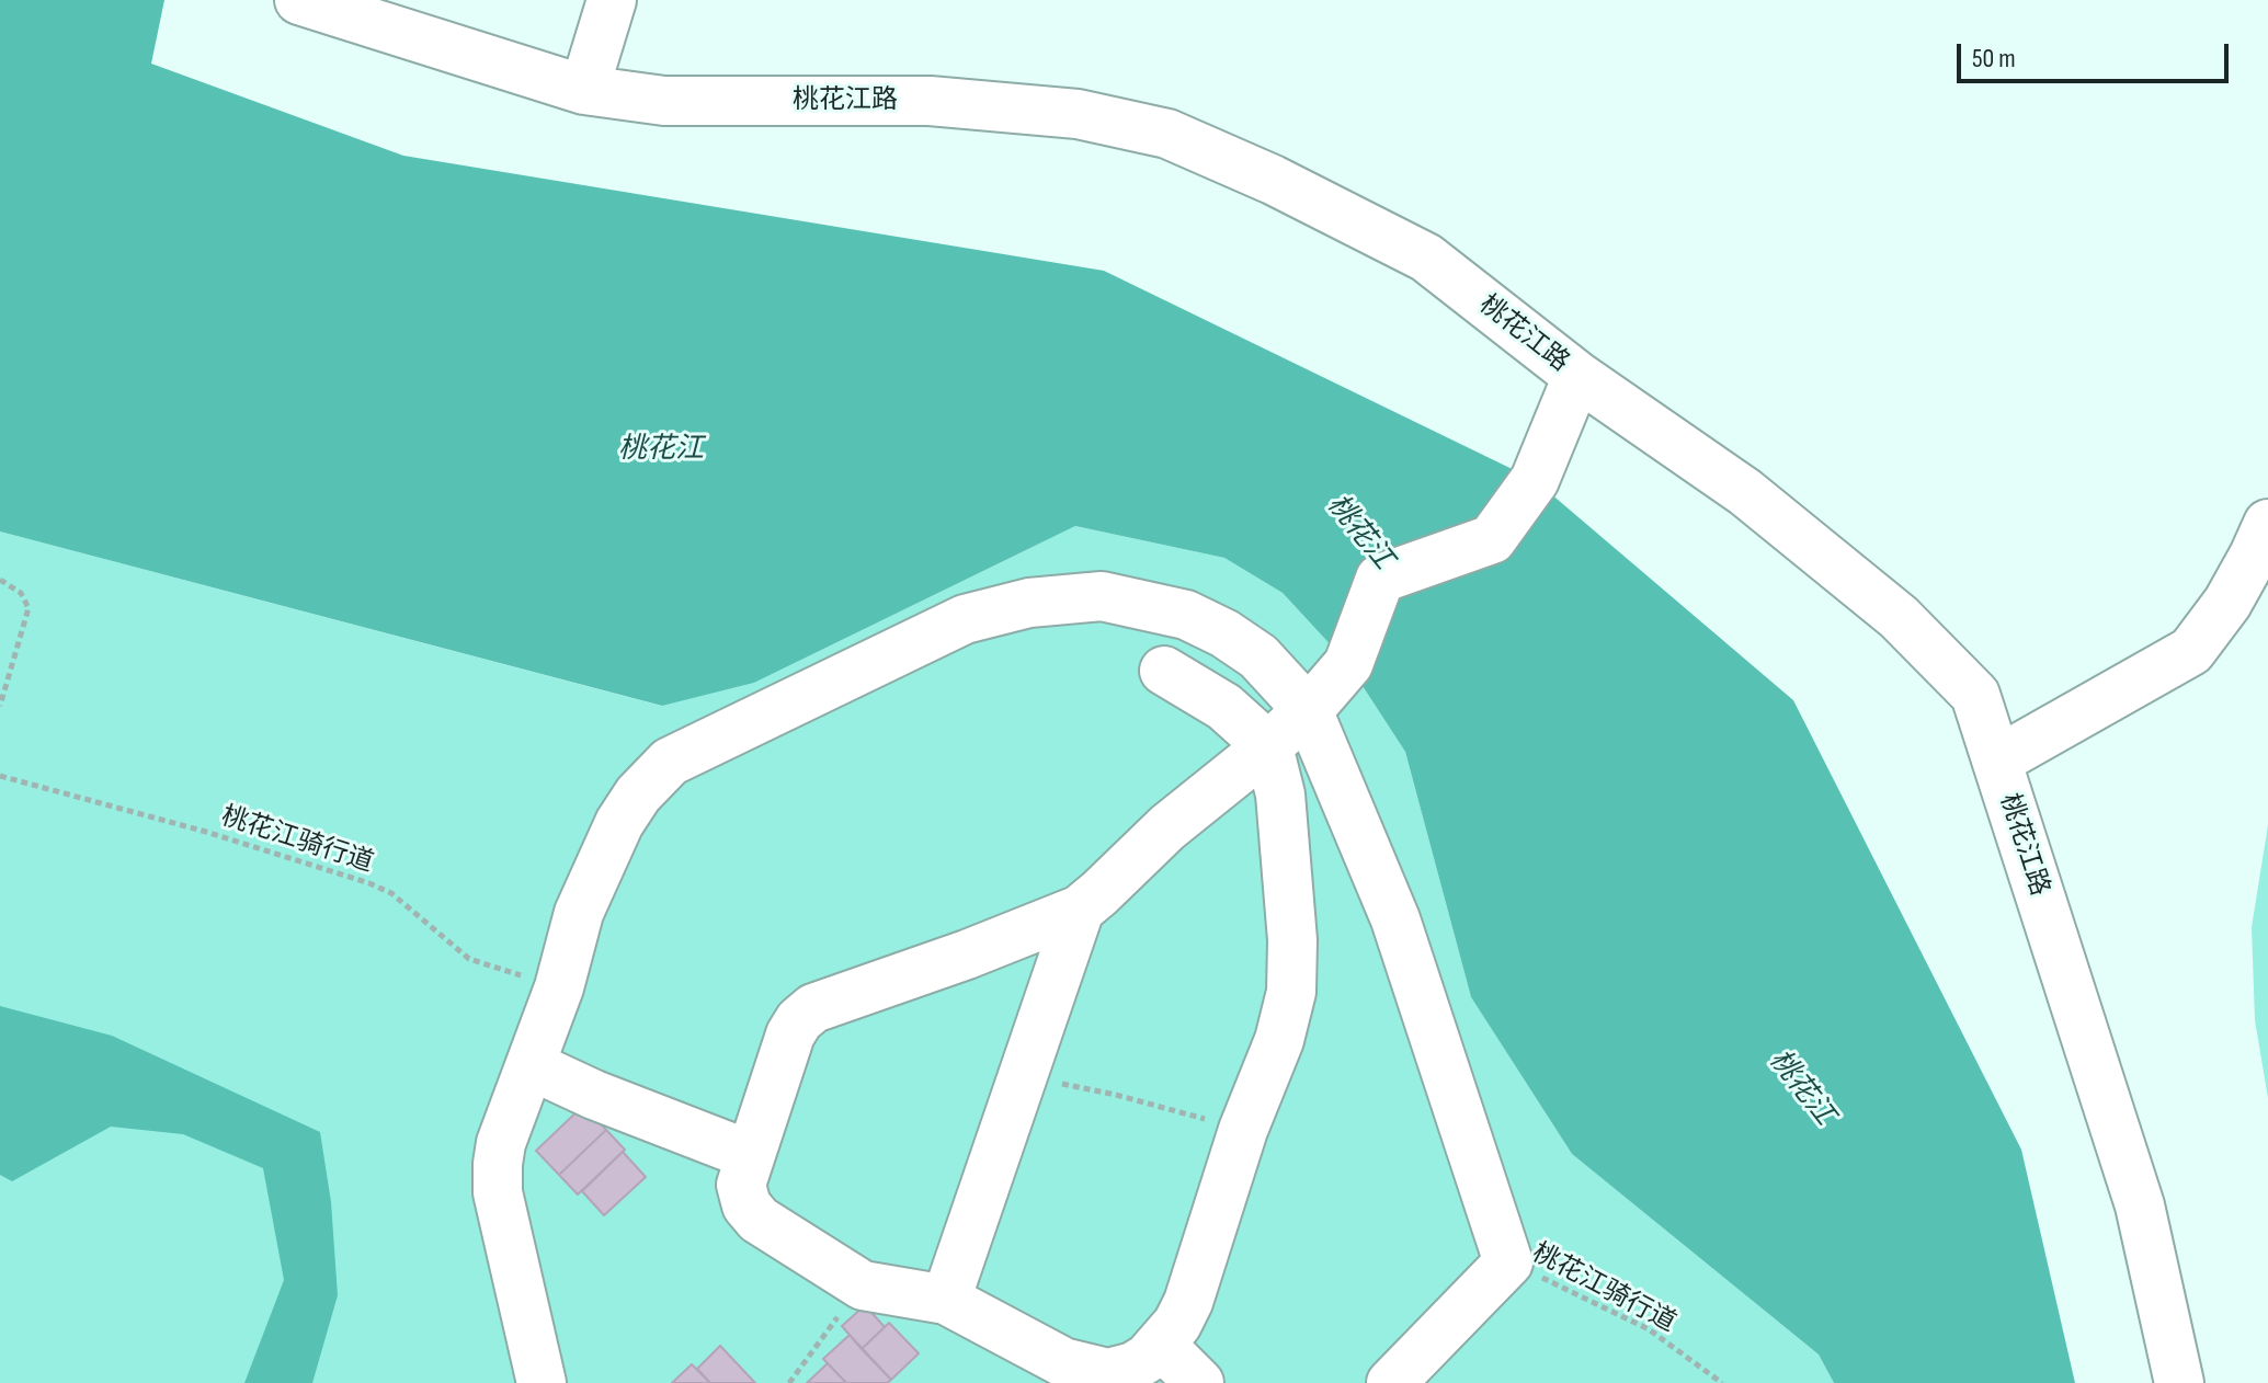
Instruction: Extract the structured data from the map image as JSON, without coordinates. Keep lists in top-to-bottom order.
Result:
{
  "streets": {
    "street": ["桃花江路"],
    "path": ["桃花江骑行道"]
  },
  "water": ["桃花江"],
  "scale_bar": "50 m"
}
